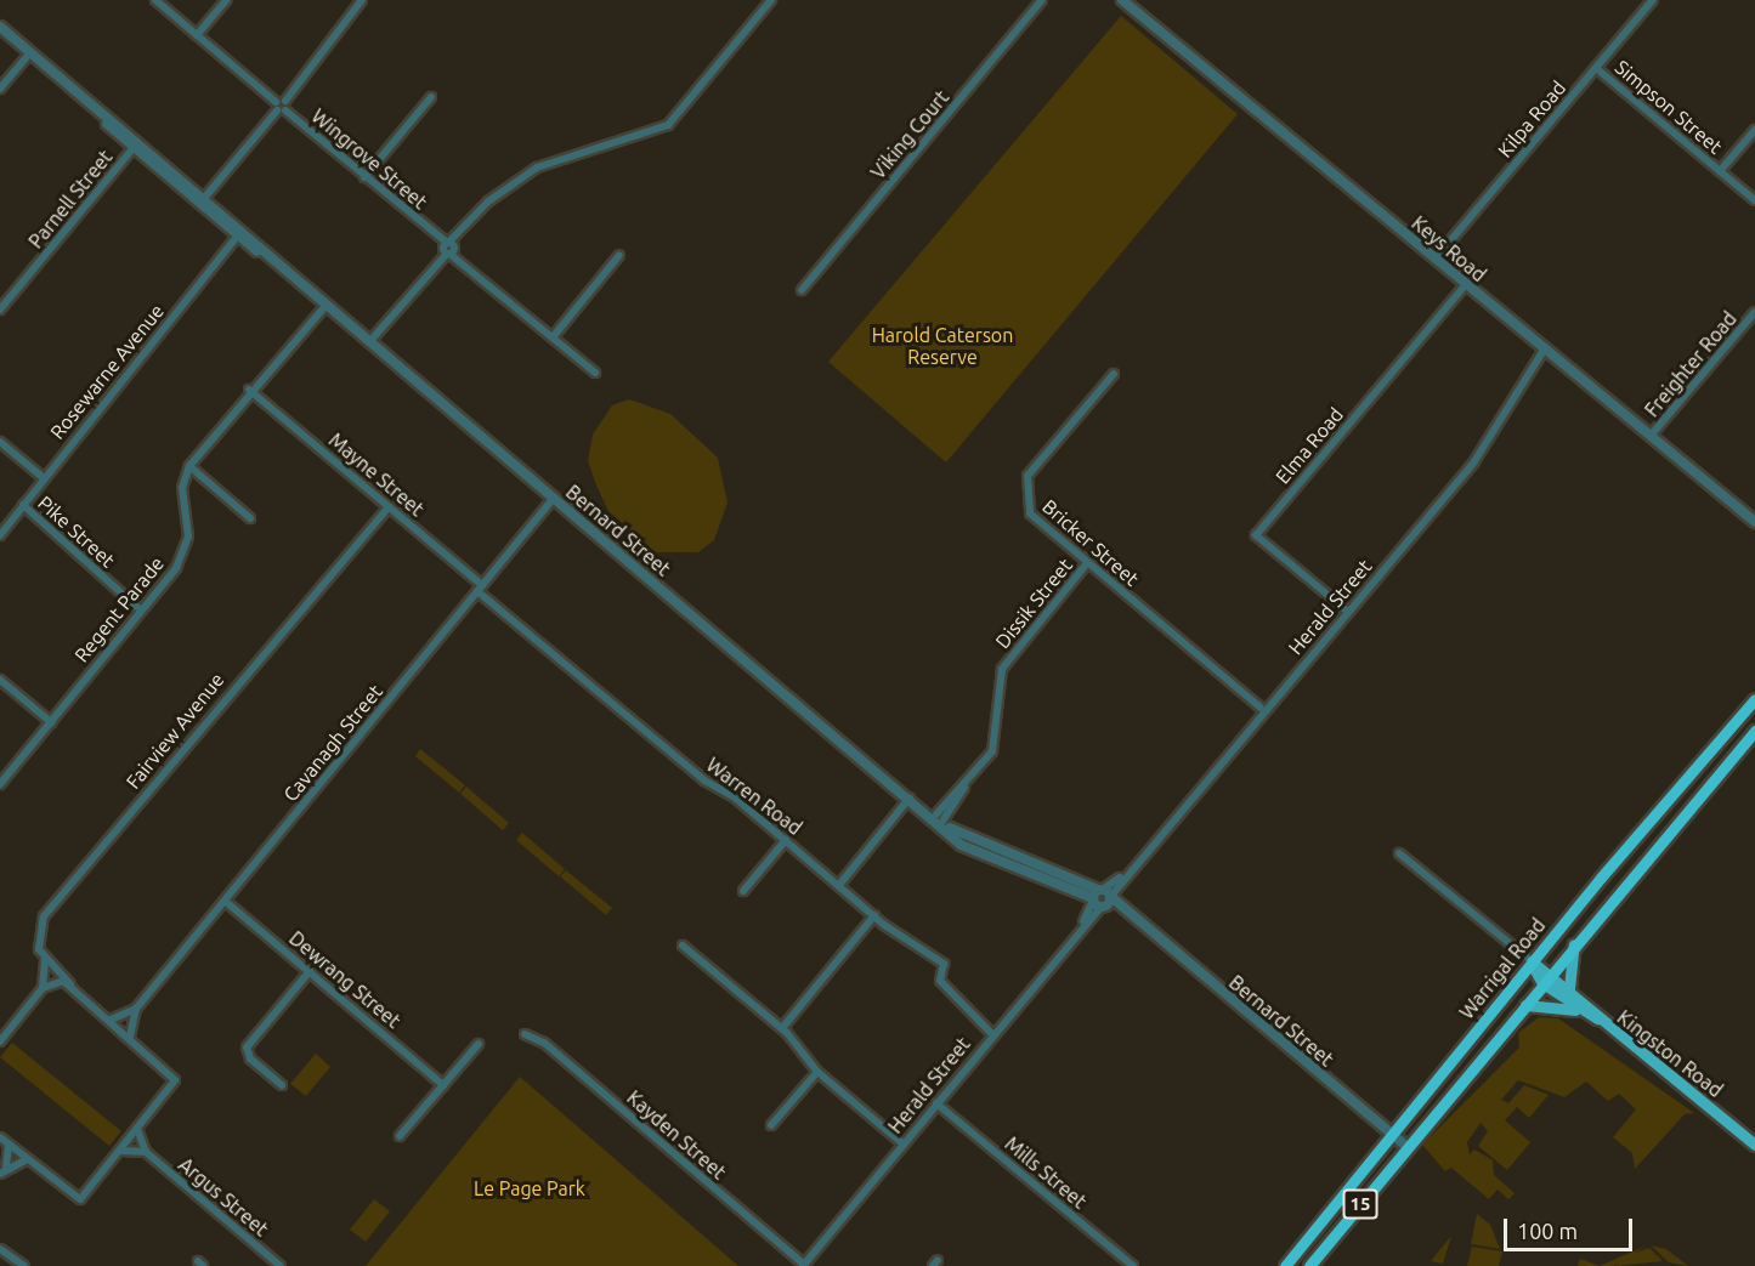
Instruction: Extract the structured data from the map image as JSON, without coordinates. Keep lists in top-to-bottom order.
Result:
{
  "streets": {
    "highway": ["Warrigal Road", "15"],
    "main road": ["Kingston Road"],
    "street": [
      "Simpson Street",
      "Kilpa Road",
      "Viking Court",
      "Wingrove Street",
      "Parnell Street",
      "Keys Road",
      "Freighter Road",
      "Rosewarne Avenue",
      "Elma Road",
      "Mayne Street",
      "Bernard Street",
      "Pike Street",
      "Bricker Street",
      "Dissik Street",
      "Herald Street",
      "Regent Parade",
      "Fairview Avenue",
      "Cavanagh Street",
      "Warren Road",
      "Dewrang Street",
      "Kayden Street",
      "Mills Street",
      "Argus Street"
    ]
  },
  "crossings": [
    ["Simpson Street", "Kilpa Road"],
    ["Kilpa Road", "Keys Road"],
    ["Parnell Street", "Bernard Street"],
    ["Keys Road", "Freighter Road"],
    ["Keys Road", "Elma Road"],
    ["Keys Road", "Herald Street"],
    ["Rosewarne Avenue", "Bernard Street"],
    ["Rosewarne Avenue", "Pike Street"],
    ["Elma Road", "Herald Street"],
    ["Mayne Street", "Regent Parade"],
    ["Mayne Street", "Fairview Avenue"],
    ["Mayne Street", "Cavanagh Street"],
    ["Mayne Street", "Warren Road"],
    ["Bernard Street", "Dissik Street"],
    ["Bernard Street", "Herald Street"],
    ["Bernard Street", "Regent Parade"],
    ["Bernard Street", "Cavanagh Street"],
    ["Bernard Street", "Warrigal Road"],
    ["Pike Street", "Regent Parade"],
    ["Bricker Street", "Dissik Street"],
    ["Bricker Street", "Herald Street"],
    ["Herald Street", "Warren Road"],
    ["Herald Street", "Kayden Street"],
    ["Herald Street", "Mills Street"],
    ["Cavanagh Street", "Warren Road"],
    ["Cavanagh Street", "Dewrang Street"],
    ["Warrigal Road", "Kingston Road"]
  ],
  "parks": ["Harold Caterson Reserve", "Le Page Park"],
  "scale_bar": "100 m"
}
